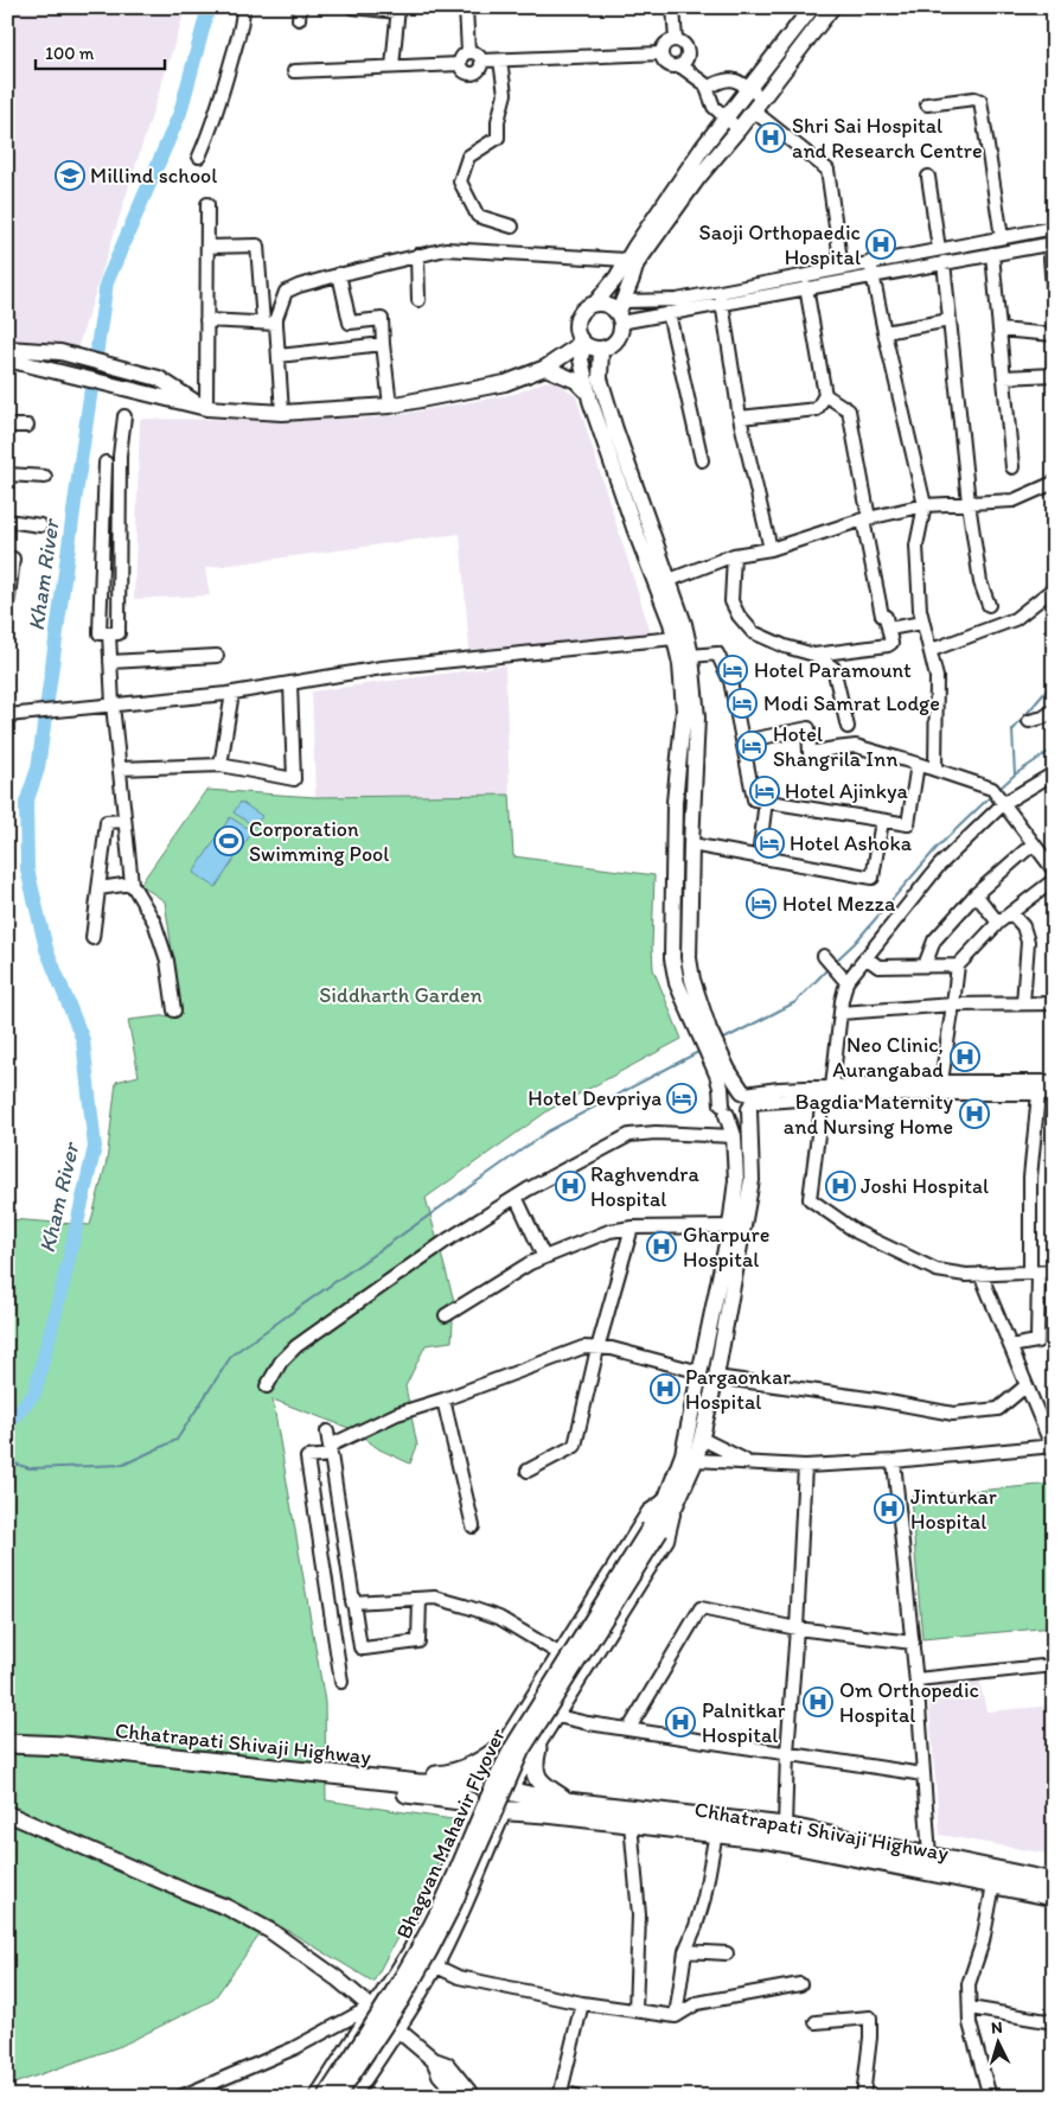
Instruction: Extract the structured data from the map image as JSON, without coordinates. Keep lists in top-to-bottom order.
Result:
{
  "streets": {
    "highway": ["Chhatrapati Shivaji Highway"],
    "main road": ["Bhagvan Mahavir Flyover"]
  },
  "water": ["Kham River"],
  "parks": ["Siddharth Garden"],
  "places": {
    "hospital": [
      "Shri Sai Hospital and Research Centre",
      "Saoji Orthopaedic Hospital",
      "Neo Clinic, Aurangabad",
      "Bagdia Maternity and Nursing Home",
      "Raghvendra Hospital",
      "Joshi Hospital",
      "Gharpure Hospital",
      "Pargaonkar Hospital",
      "Jinturkar Hospital",
      "Om Orthopedic Hospital",
      "Palnitkar Hospital"
    ],
    "school or university": ["Millind school"],
    "hotel": [
      "Hotel Paramount",
      "Modi Samrat Lodge",
      "Hotel Shangrila Inn",
      "Hotel Ajinkya",
      "Hotel Ashoka",
      "Hotel Mezza",
      "Hotel Devpriya"
    ],
    "sports": ["Corporation Swimming Pool"]
  },
  "scale_bar": "100 m",
  "north": "top"
}
